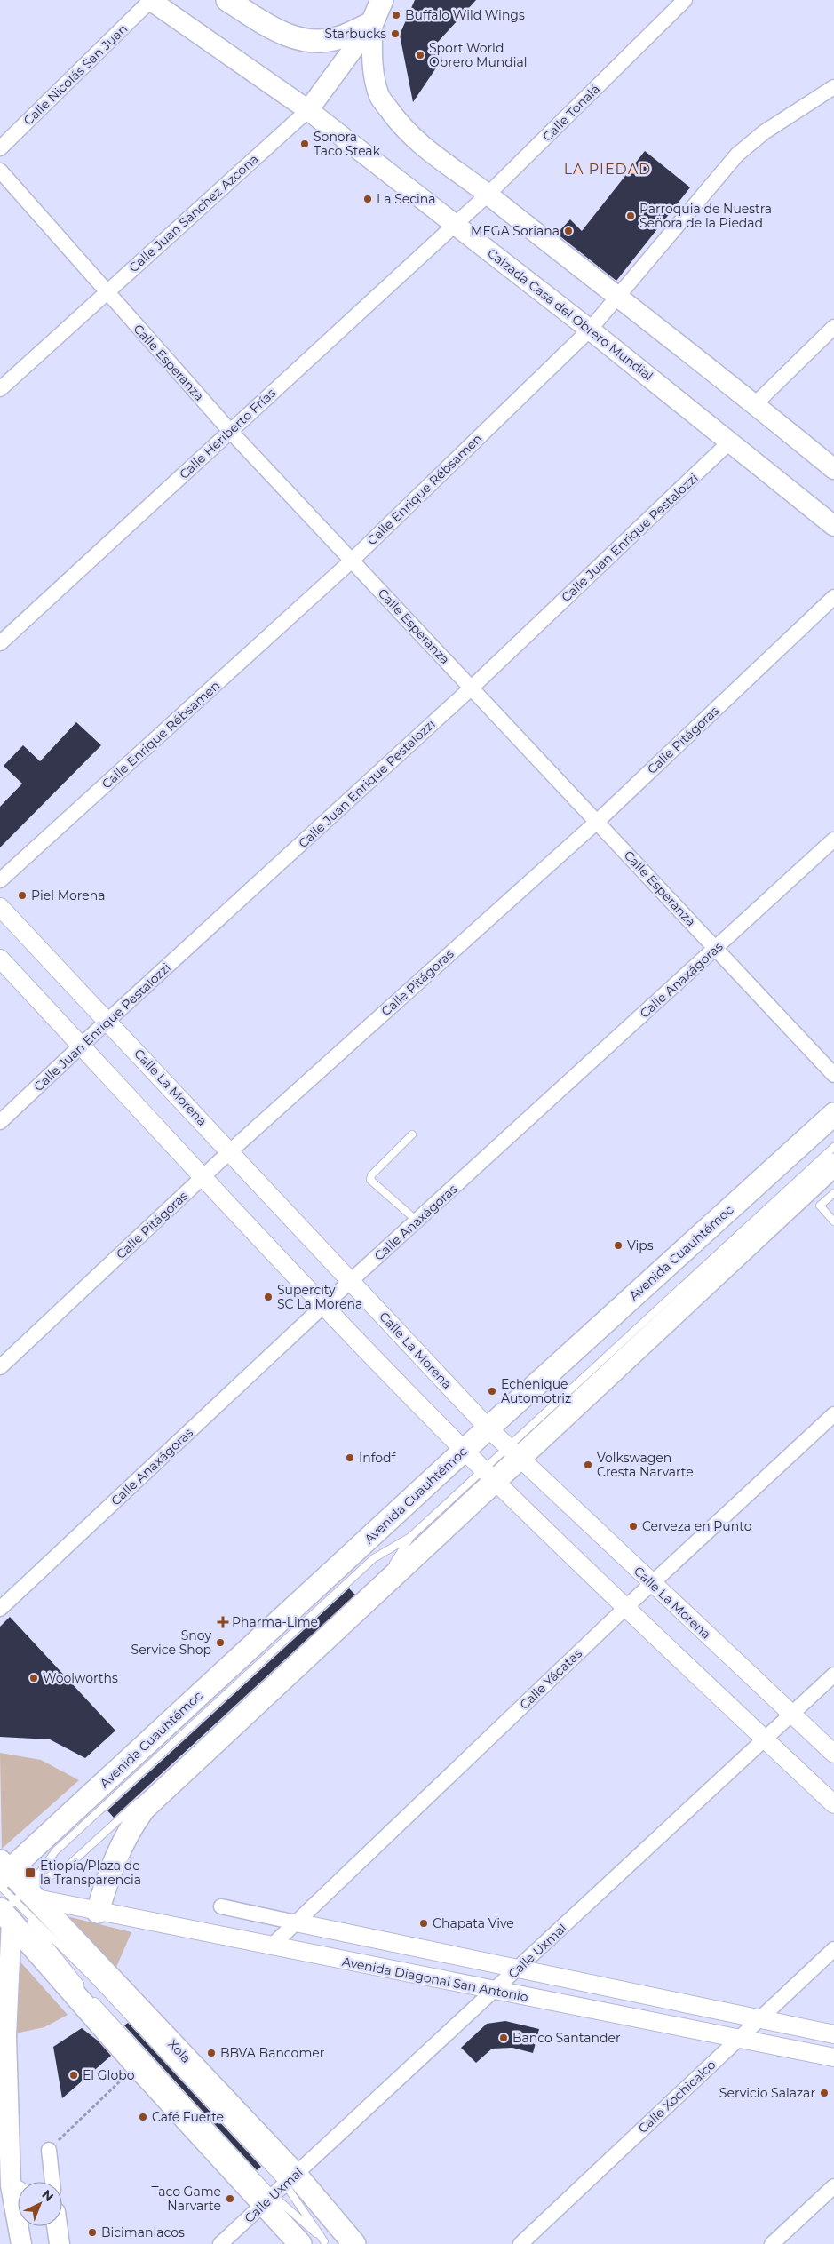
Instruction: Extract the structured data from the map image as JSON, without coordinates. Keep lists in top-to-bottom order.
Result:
{
  "streets": {
    "main road": [
      "Calle Juan Sánchez Azcona",
      "Calzada Casa del Obrero Mundial",
      "Avenida Cuauhtémoc",
      "Xola"
    ],
    "street": [
      "Calle Nicolás San Juan",
      "Calle Tonalá",
      "Calle Esperanza",
      "Calle Heriberto Frías",
      "Calle Enrique Rébsamen",
      "Calle Juan Enrique Pestalozzi",
      "Calle Pitágoras",
      "Calle Anaxágoras",
      "Calle La Morena",
      "Calle Yácatas",
      "Calle Uxmal",
      "Avenida Diagonal San Antonio",
      "Calle Xochicalco"
    ]
  },
  "crossings": [
    ["Calle Nicolás San Juan", "Calzada Casa del Obrero Mundial"],
    ["Calle Tonalá", "Calzada Casa del Obrero Mundial"],
    ["Calle Tonalá", "Calle Heriberto Frías"],
    ["Calle Juan Sánchez Azcona", "Calzada Casa del Obrero Mundial"],
    ["Calle Juan Sánchez Azcona", "Calle Esperanza"],
    ["Calzada Casa del Obrero Mundial", "Calle Heriberto Frías"],
    ["Calzada Casa del Obrero Mundial", "Calle Enrique Rébsamen"],
    ["Calzada Casa del Obrero Mundial", "Calle Juan Enrique Pestalozzi"],
    ["Calle Esperanza", "Calle Heriberto Frías"],
    ["Calle Esperanza", "Calle Enrique Rébsamen"],
    ["Calle Esperanza", "Calle Juan Enrique Pestalozzi"],
    ["Calle Esperanza", "Calle Pitágoras"],
    ["Calle Esperanza", "Calle Anaxágoras"],
    ["Calle Juan Enrique Pestalozzi", "Calle La Morena"],
    ["Calle Pitágoras", "Calle La Morena"],
    ["Calle Anaxágoras", "Calle La Morena"],
    ["Calle La Morena", "Avenida Cuauhtémoc"],
    ["Calle La Morena", "Calle Yácatas"],
    ["Calle La Morena", "Calle Uxmal"],
    ["Avenida Cuauhtémoc", "Avenida Diagonal San Antonio"],
    ["Avenida Cuauhtémoc", "Xola"],
    ["Calle Yácatas", "Avenida Diagonal San Antonio"],
    ["Calle Uxmal", "Avenida Diagonal San Antonio"],
    ["Calle Uxmal", "Xola"],
    ["Avenida Diagonal San Antonio", "Xola"],
    ["Avenida Diagonal San Antonio", "Calle Xochicalco"]
  ],
  "districts": ["LA PIEDAD"],
  "places": {
    "other": [
      "Buffalo Wild Wings",
      "Starbucks",
      "Sport World Obrero Mundial",
      "Sonora Taco Steak",
      "La Secina",
      "Parroquia de Nuestra Señora de la Piedad",
      "MEGA Soriana",
      "Piel Morena",
      "Vips",
      "Supercity SC La Morena",
      "Echenique Automotriz",
      "Infodf",
      "Volkswagen Cresta Narvarte",
      "Cerveza en Punto",
      "Snoy Service Shop",
      "Woolworths",
      "Chapata Vive",
      "Banco Santander",
      "BBVA Bancomer",
      "El Globo",
      "Servicio Salazar",
      "Café Fuerte",
      "Taco Game Narvarte",
      "Bicimaniacos"
    ],
    "health": ["Pharma-Lime"],
    "transit": ["Etiopía/Plaza de la Transparencia"]
  },
  "north": "top right"
}
